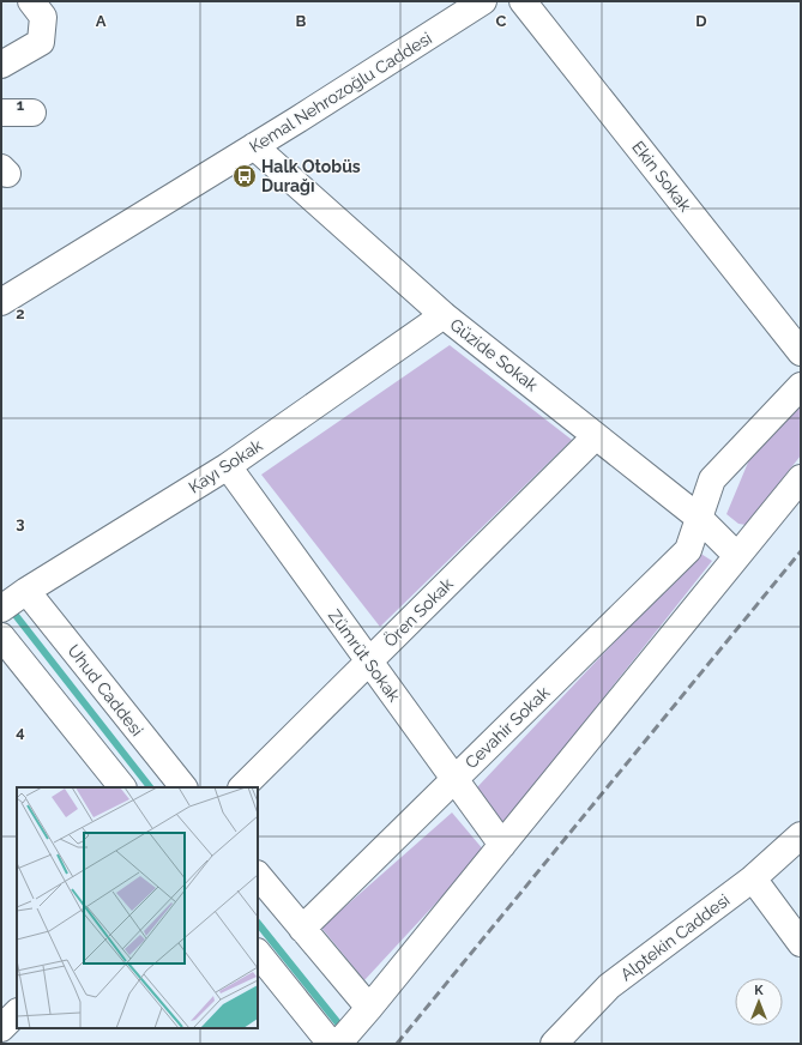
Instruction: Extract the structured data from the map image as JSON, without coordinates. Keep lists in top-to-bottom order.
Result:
{
  "streets": {
    "street": [
      "Kemal Nehrozoğlu Caddesi",
      "Ekin Sokak",
      "Güzide Sokak",
      "Kayı Sokak",
      "Ören Sokak",
      "Zümrüt Sokak",
      "Uhud Caddesi",
      "Cevahir Sokak",
      "Alptekin Caddesi"
    ]
  },
  "crossings": [
    ["Kemal Nehrozoğlu Caddesi", "Güzide Sokak"],
    ["Güzide Sokak", "Kayı Sokak"],
    ["Güzide Sokak", "Ören Sokak"],
    ["Güzide Sokak", "Cevahir Sokak"],
    ["Kayı Sokak", "Zümrüt Sokak"],
    ["Kayı Sokak", "Uhud Caddesi"],
    ["Ören Sokak", "Zümrüt Sokak"],
    ["Zümrüt Sokak", "Cevahir Sokak"]
  ],
  "places": {
    "bus stop": ["Halk Otobüs Durağı"]
  },
  "north": "top",
  "grid": {
    "columns": [
      "A",
      "B",
      "C",
      "D"
    ],
    "rows": [
      "1",
      "2",
      "3",
      "4"
    ]
  }
}
